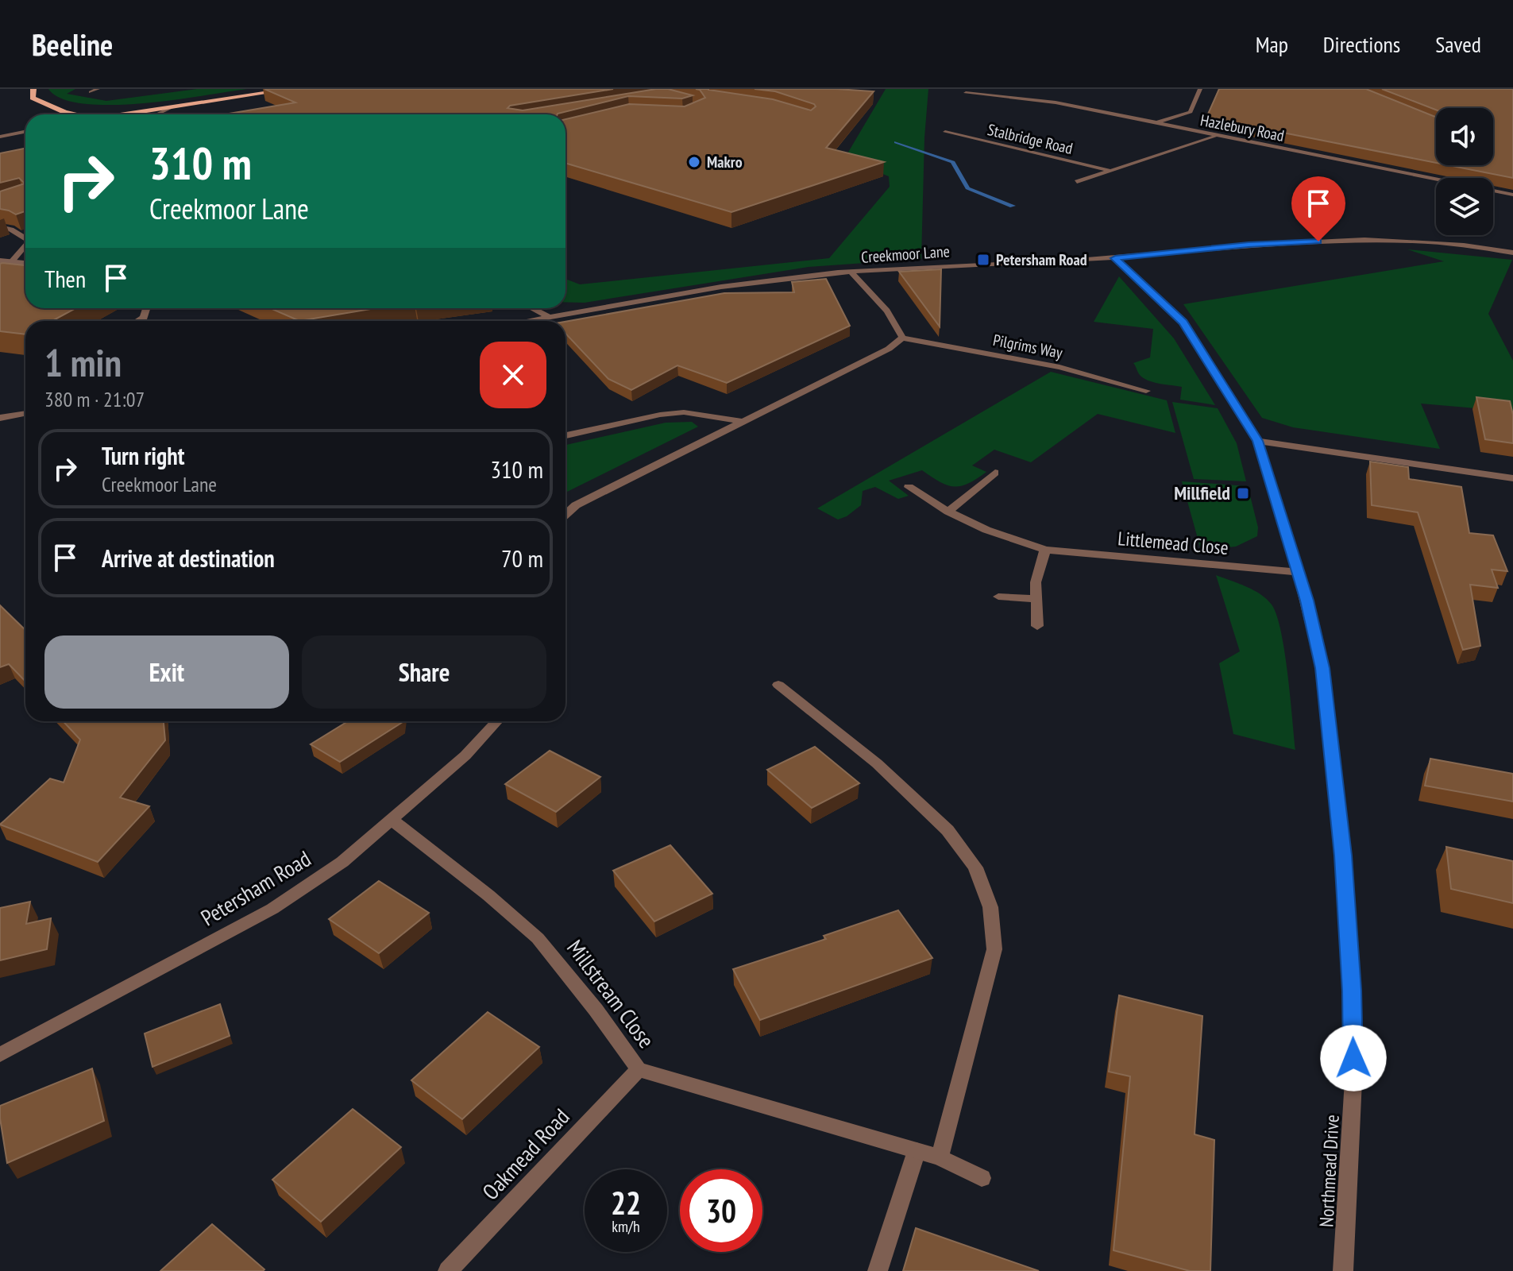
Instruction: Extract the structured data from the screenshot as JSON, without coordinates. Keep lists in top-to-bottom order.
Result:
{
  "streets": {
    "street": [
      "Hazlebury Road",
      "Stalbridge Road",
      "Creekmoor Lane",
      "Pilgrims Way",
      "Littlemead Close",
      "Petersham Road",
      "Millstream Close",
      "Oakmead Road",
      "Northmead Drive"
    ]
  },
  "crossings": [
    ["Hazlebury Road", "Stalbridge Road"],
    ["Creekmoor Lane", "Northmead Drive"],
    ["Littlemead Close", "Northmead Drive"],
    ["Petersham Road", "Millstream Close"],
    ["Millstream Close", "Oakmead Road"]
  ],
  "places": {
    "other": ["Makro"],
    "transit": ["Petersham Road", "Millfield"]
  },
  "page": {
    "header": "Beeline",
    "nav": ["Map", "Directions", "Saved"],
    "turn": ["310 m", "Creekmoor Lane"],
    "then": "Then",
    "heading": ["1 min", "380 m · 21:07"],
    "list": [
      {
        "name": "Turn right",
        "note": "Creekmoor Lane",
        "value": "310 m"
      },
      {
        "name": "Arrive at destination",
        "value": "70 m"
      }
    ],
    "buttons": ["Exit", "Share"],
    "speed": "22 km/h",
    "limit": "30"
  }
}
